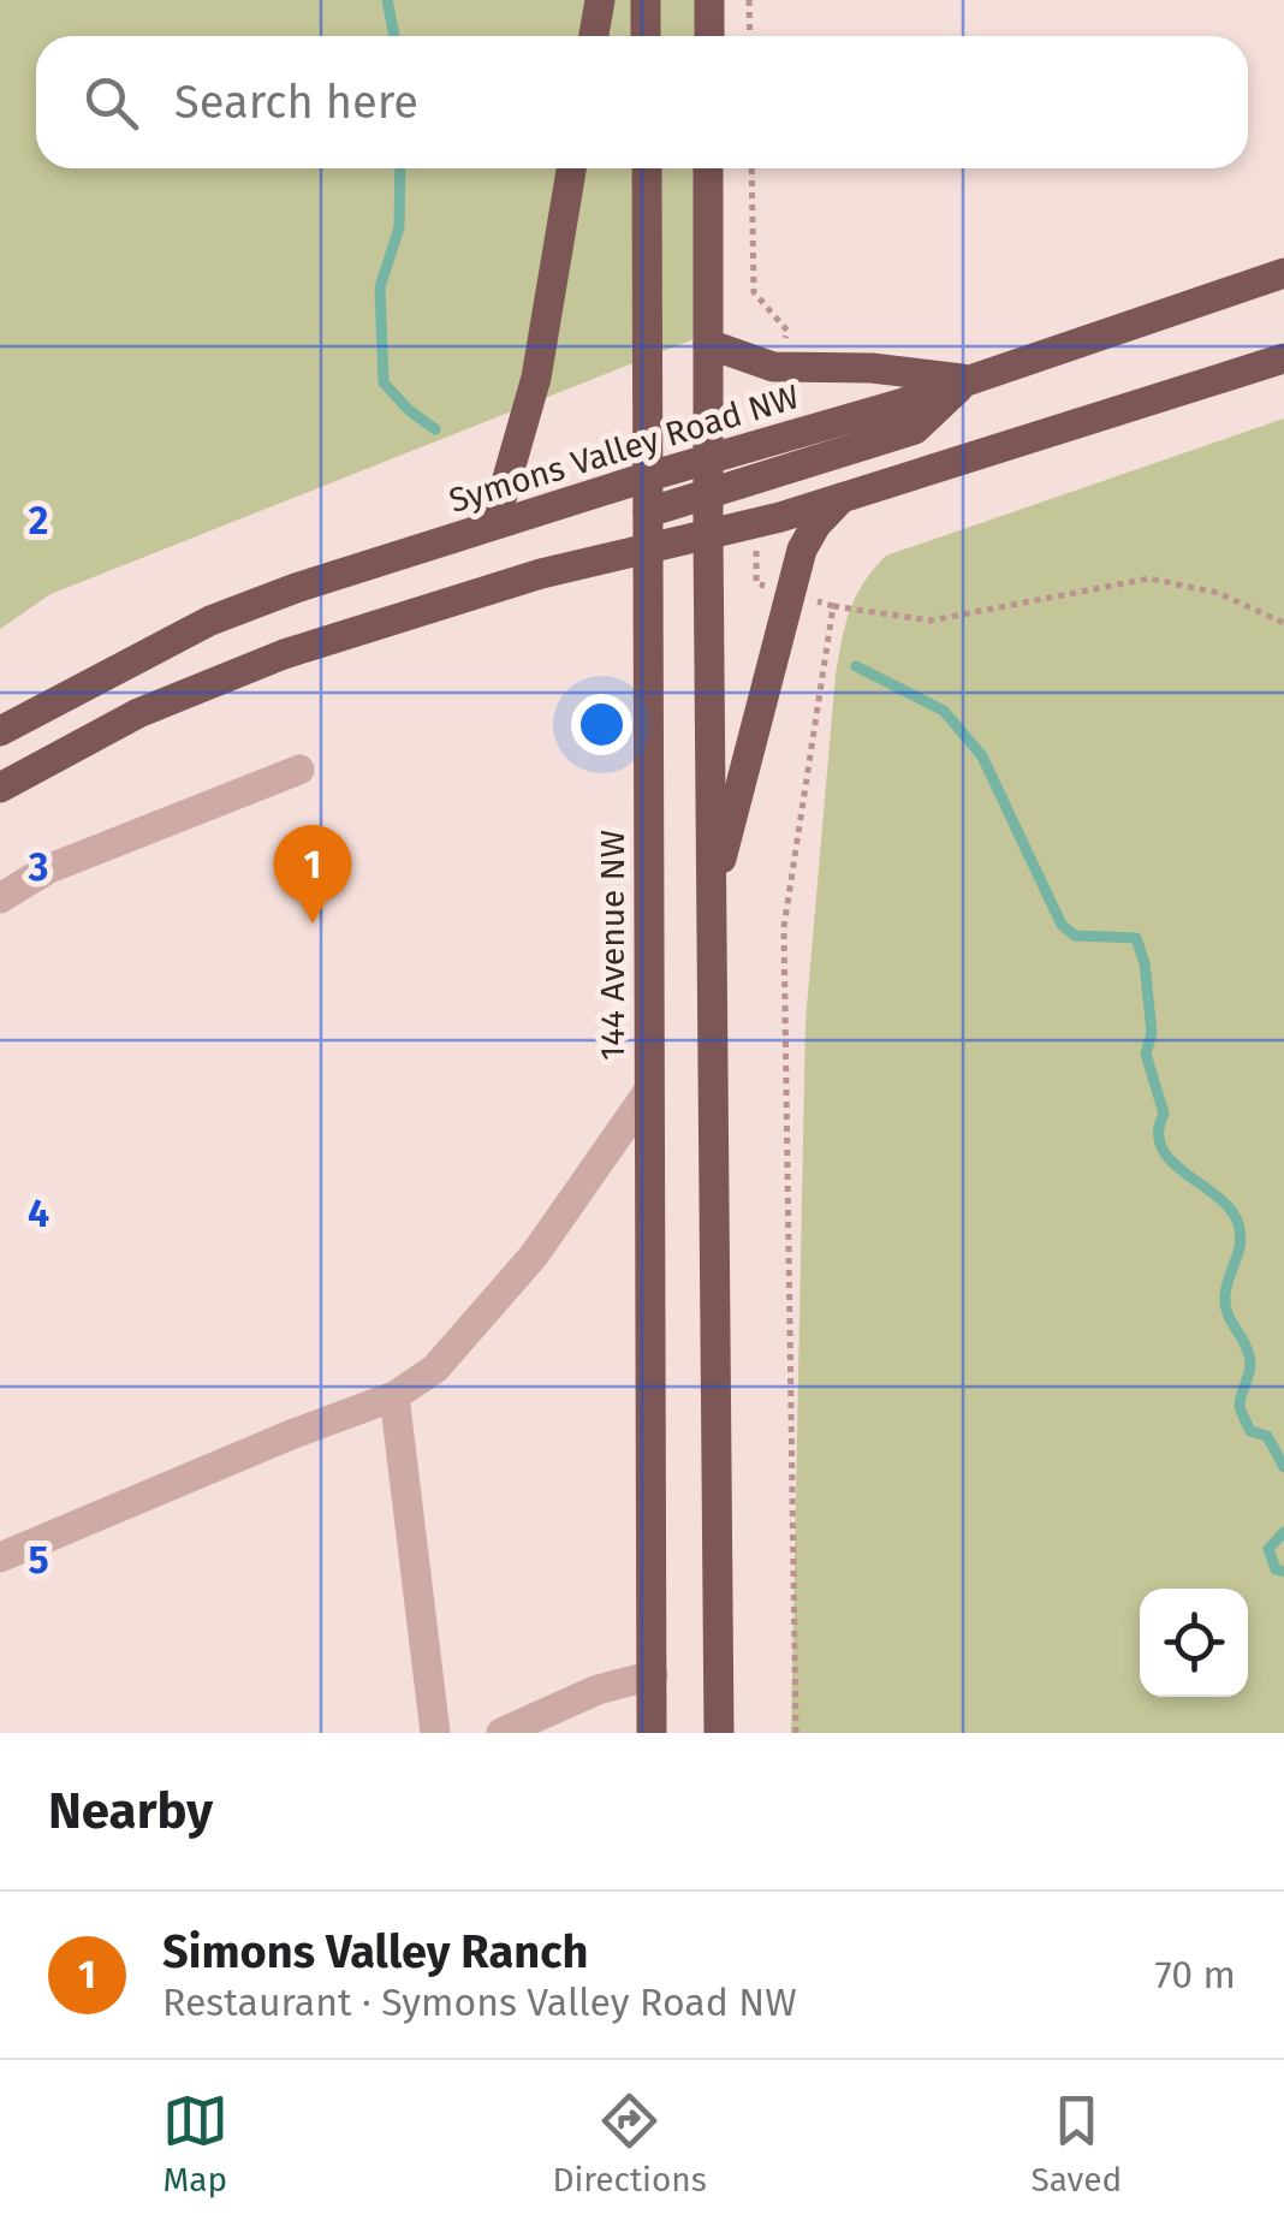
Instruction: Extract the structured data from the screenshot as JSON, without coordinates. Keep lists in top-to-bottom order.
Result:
{
  "streets": {
    "main road": ["Symons Valley Road NW", "144 Avenue NW"]
  },
  "crossings": [
    ["Symons Valley Road NW", "144 Avenue NW"]
  ],
  "page": {
    "search": "Search here",
    "pins": "1",
    "heading": "Nearby",
    "list": [
      {
        "mark": "1",
        "name": "Simons Valley Ranch",
        "note": "Restaurant · Symons Valley Road NW",
        "value": "70 m"
      }
    ],
    "nav": ["Map", "Directions", "Saved"]
  },
  "grid": {
    "rows": [
      "2",
      "3",
      "4",
      "5"
    ]
  }
}
